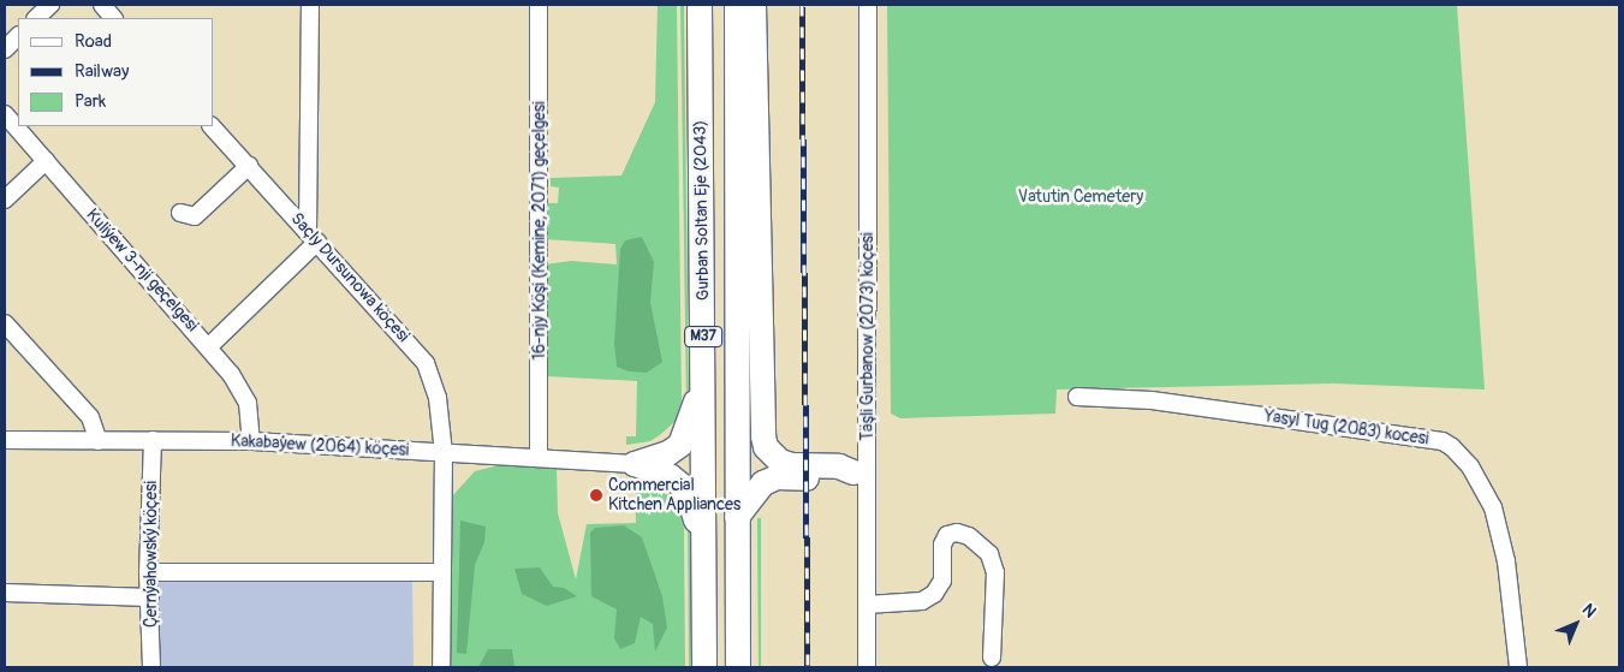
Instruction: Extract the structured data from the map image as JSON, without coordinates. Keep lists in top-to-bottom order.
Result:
{
  "streets": {
    "highway": ["Gurban Soltan Eje (2043)", "M37"],
    "street": [
      "16-njy Köşi (Kemine, 2071) geçelgesi",
      "Kuliýew 3-nji geçelgesi",
      "Saçly Dursunowa köçesi",
      "Täşli Gurbanow (2073) köçesi",
      "Yasyl Tug (2083) kocesi",
      "Kakabaýew (2064) köçesi",
      "Çernýahowský köçesi"
    ]
  },
  "crossings": [
    ["16-njy Köşi (Kemine, 2071) geçelgesi", "Kakabaýew (2064) köçesi"],
    ["Kuliýew 3-nji geçelgesi", "Kakabaýew (2064) köçesi"],
    ["Saçly Dursunowa köçesi", "Kakabaýew (2064) köçesi"],
    ["Kakabaýew (2064) köçesi", "Çernýahowský köçesi"]
  ],
  "parks": ["Vatutin Cemetery"],
  "places": ["Commercial Kitchen Appliances"],
  "legend": ["Road", "Railway", "Park"],
  "north": "top right"
}
